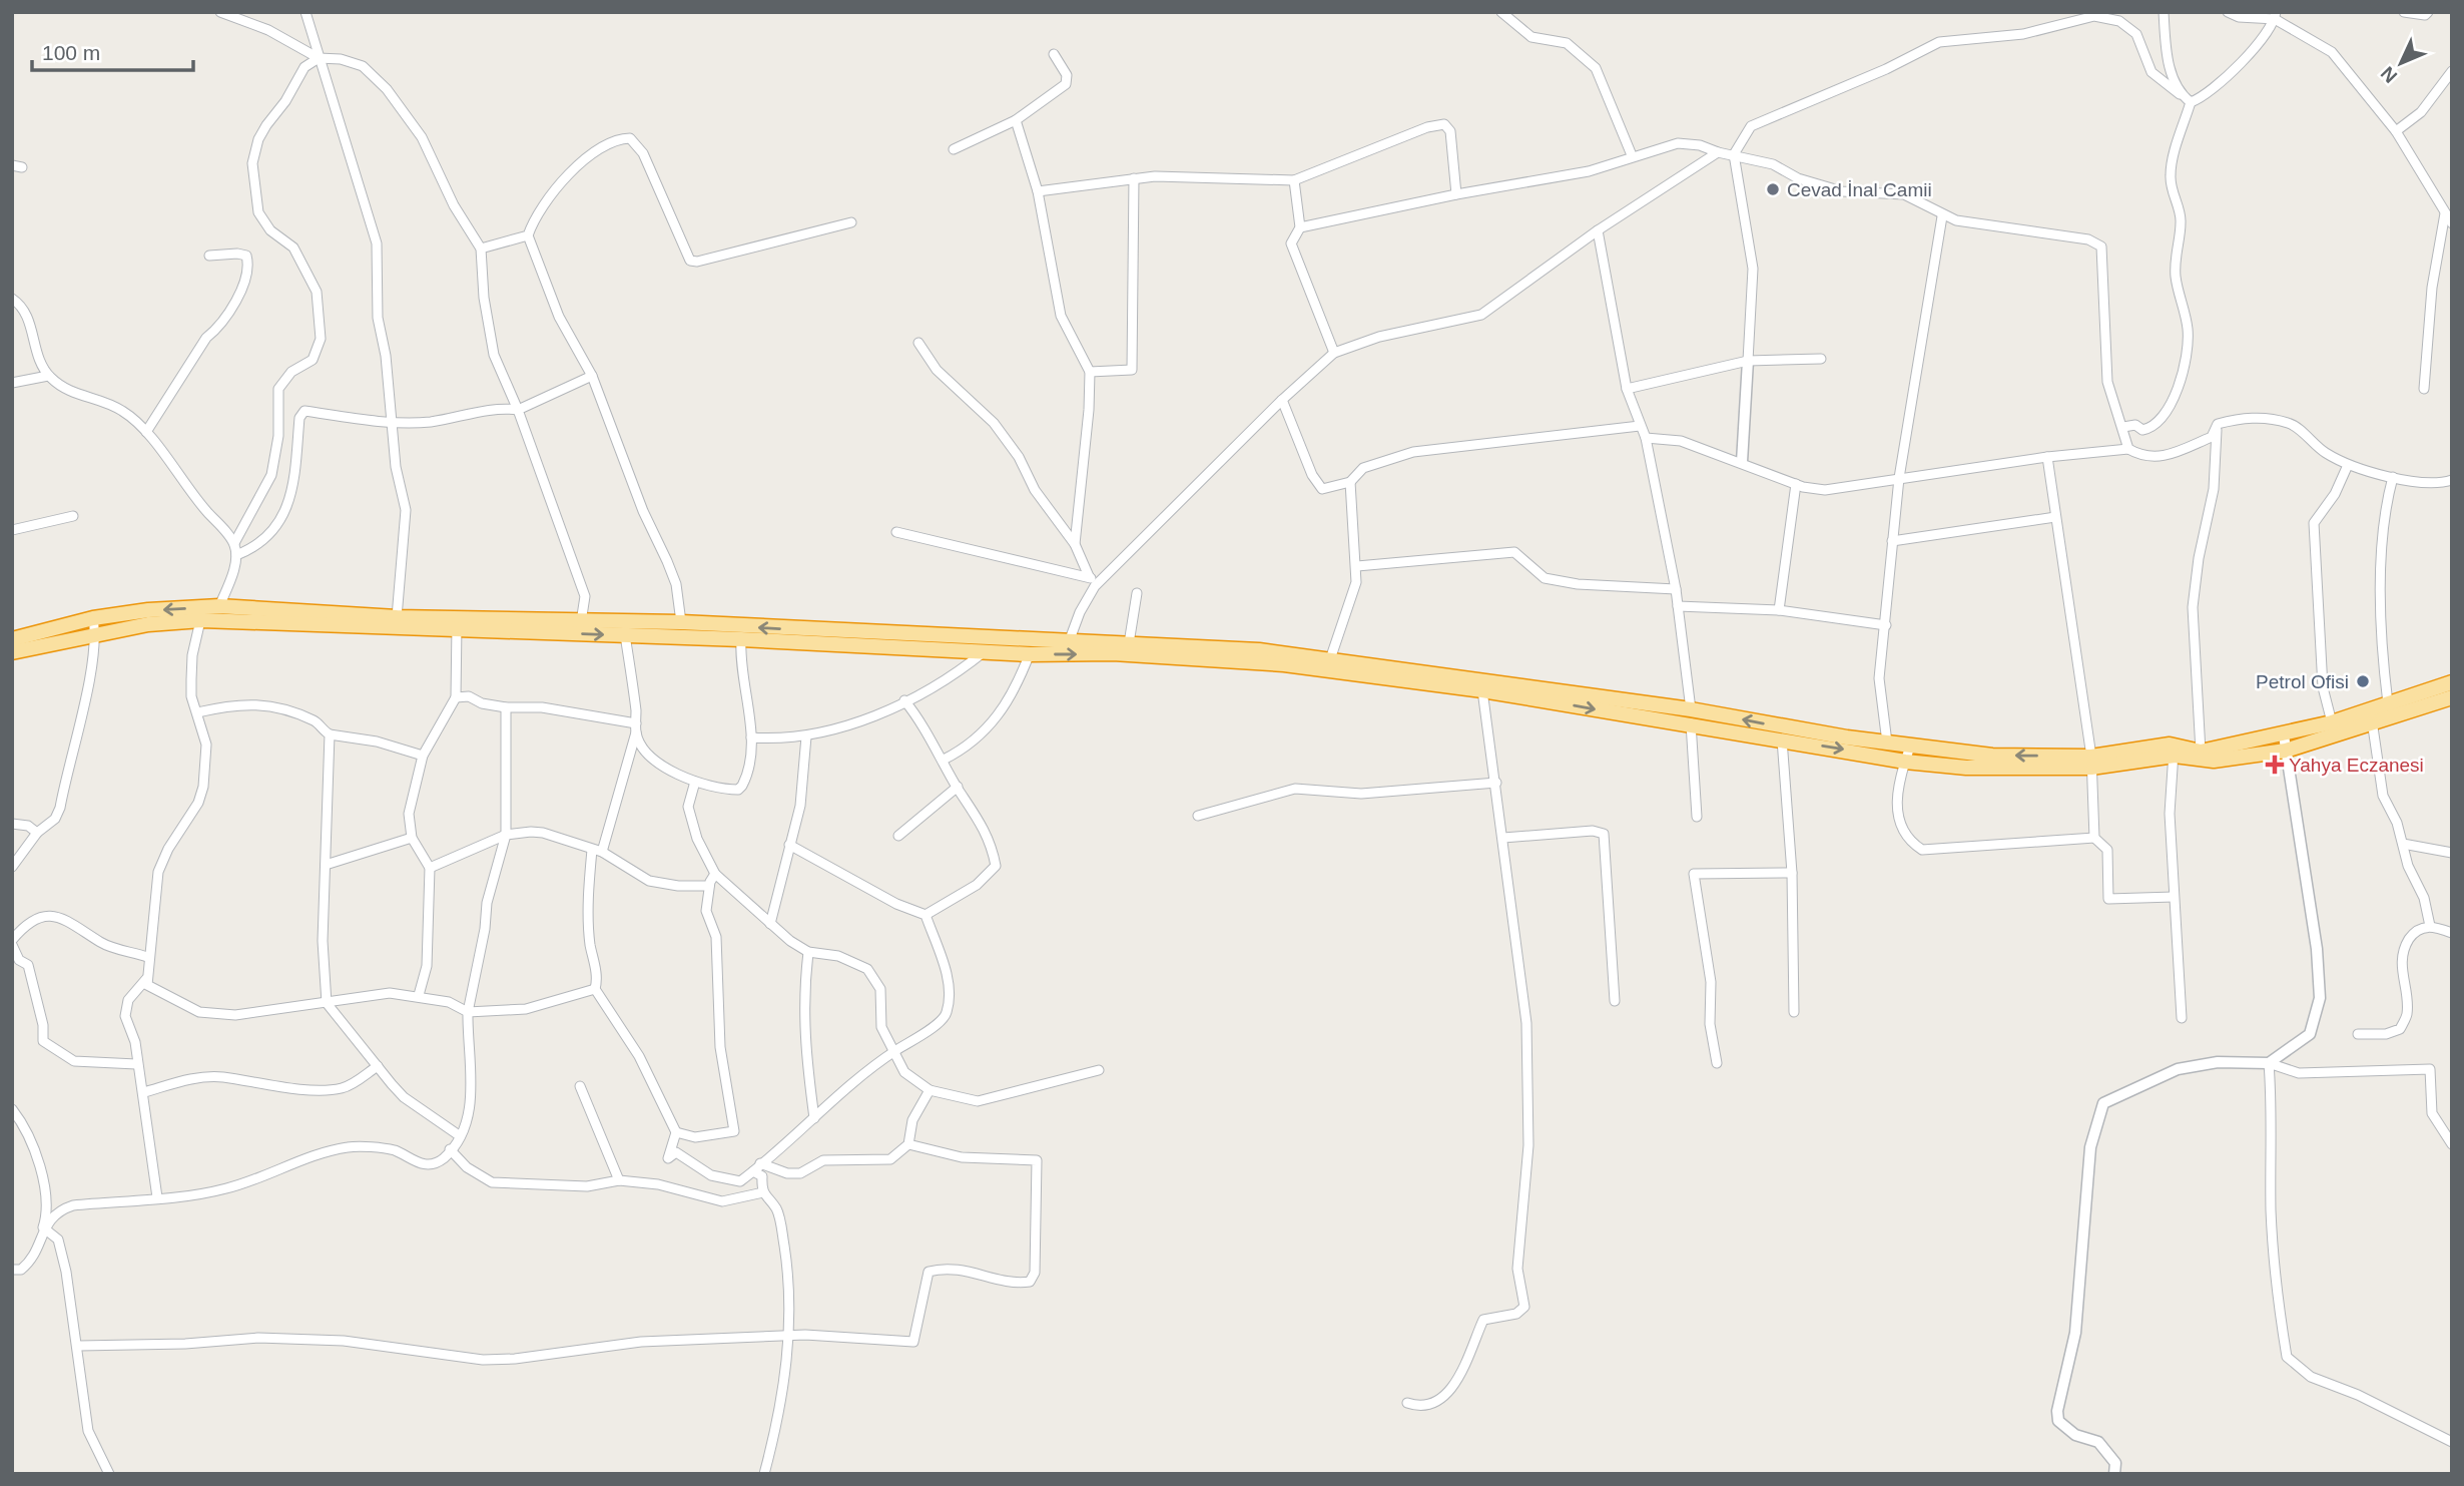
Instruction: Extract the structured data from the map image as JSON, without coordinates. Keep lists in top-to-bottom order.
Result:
{
  "places": {
    "other": ["Cevad İnal Camii", "Petrol Ofisi"],
    "health": ["Yahya Eczanesi"]
  },
  "scale_bar": "100 m",
  "north": "bottom left"
}
